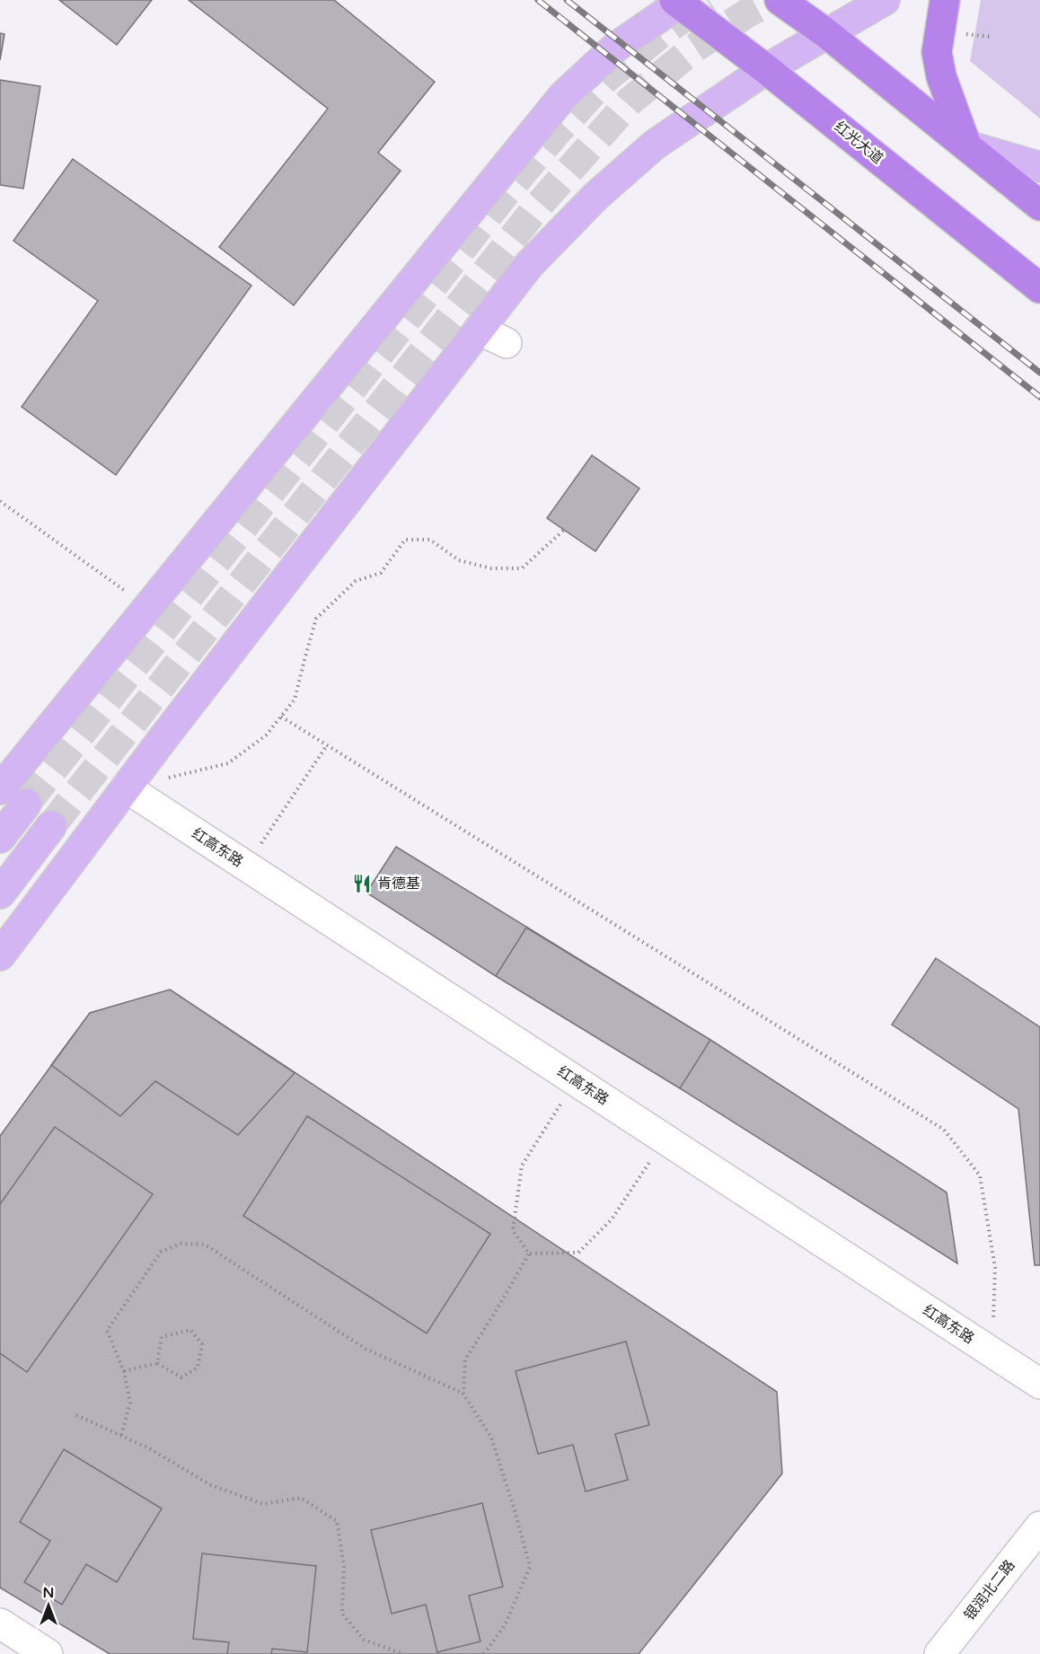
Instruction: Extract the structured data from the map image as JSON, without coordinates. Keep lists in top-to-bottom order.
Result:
{
  "streets": {
    "highway": ["红光大道"],
    "street": ["红高东路", "银润北二路"]
  },
  "places": {
    "restaurant": ["肯德基"]
  },
  "north": "top"
}
